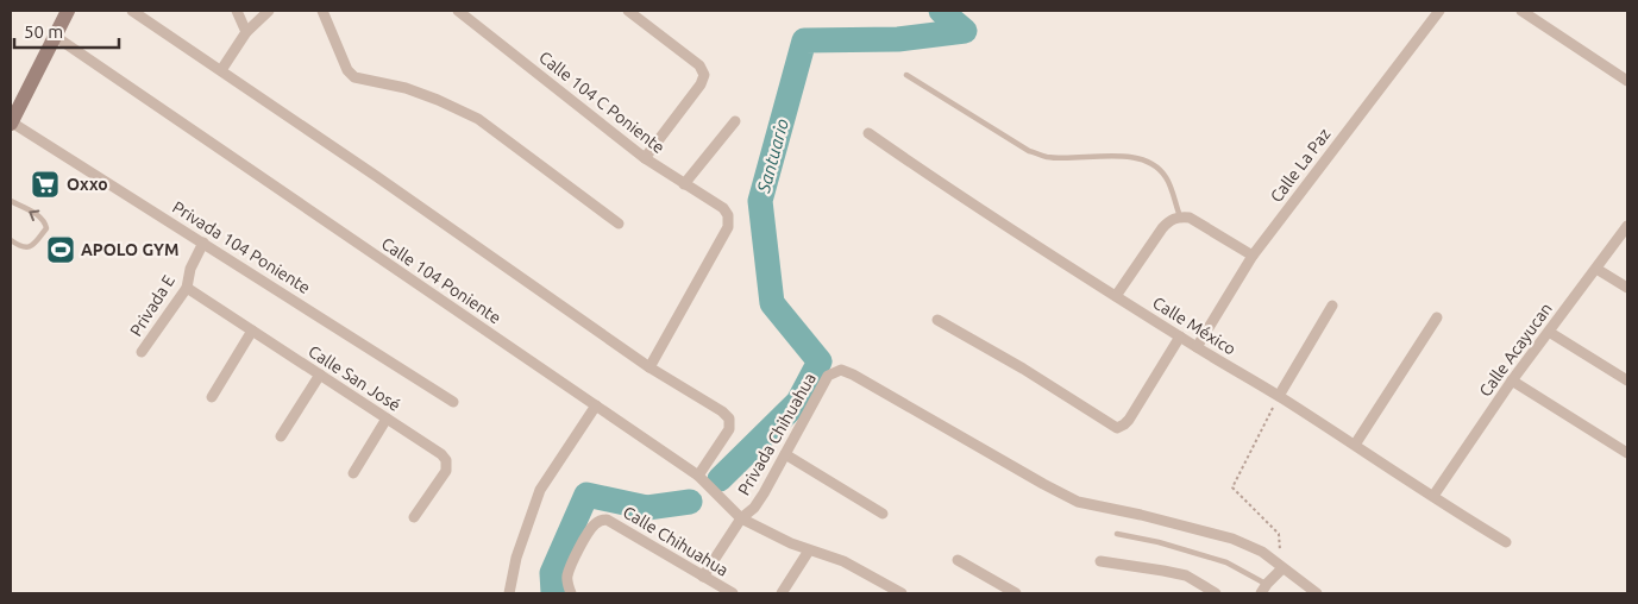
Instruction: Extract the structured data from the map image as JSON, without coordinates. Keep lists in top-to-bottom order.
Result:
{
  "streets": {
    "street": [
      "Calle 104 C Poniente",
      "Calle La Paz",
      "Privada 104 Poniente",
      "Calle 104 Poniente",
      "Privada E",
      "Calle México",
      "Calle Acayucan",
      "Calle San José",
      "Privada Chihuahua",
      "Calle Chihuahua"
    ]
  },
  "crossings": [
    ["Calle La Paz", "Calle México"],
    ["Privada 104 Poniente", "Privada E"],
    ["Calle 104 Poniente", "Privada Chihuahua"],
    ["Privada E", "Calle San José"],
    ["Calle México", "Calle Acayucan"],
    ["Privada Chihuahua", "Calle Chihuahua"]
  ],
  "water": ["Santuario"],
  "places": {
    "supermarket": ["Oxxo"],
    "sports": ["APOLO GYM"]
  },
  "scale_bar": "50 m"
}
